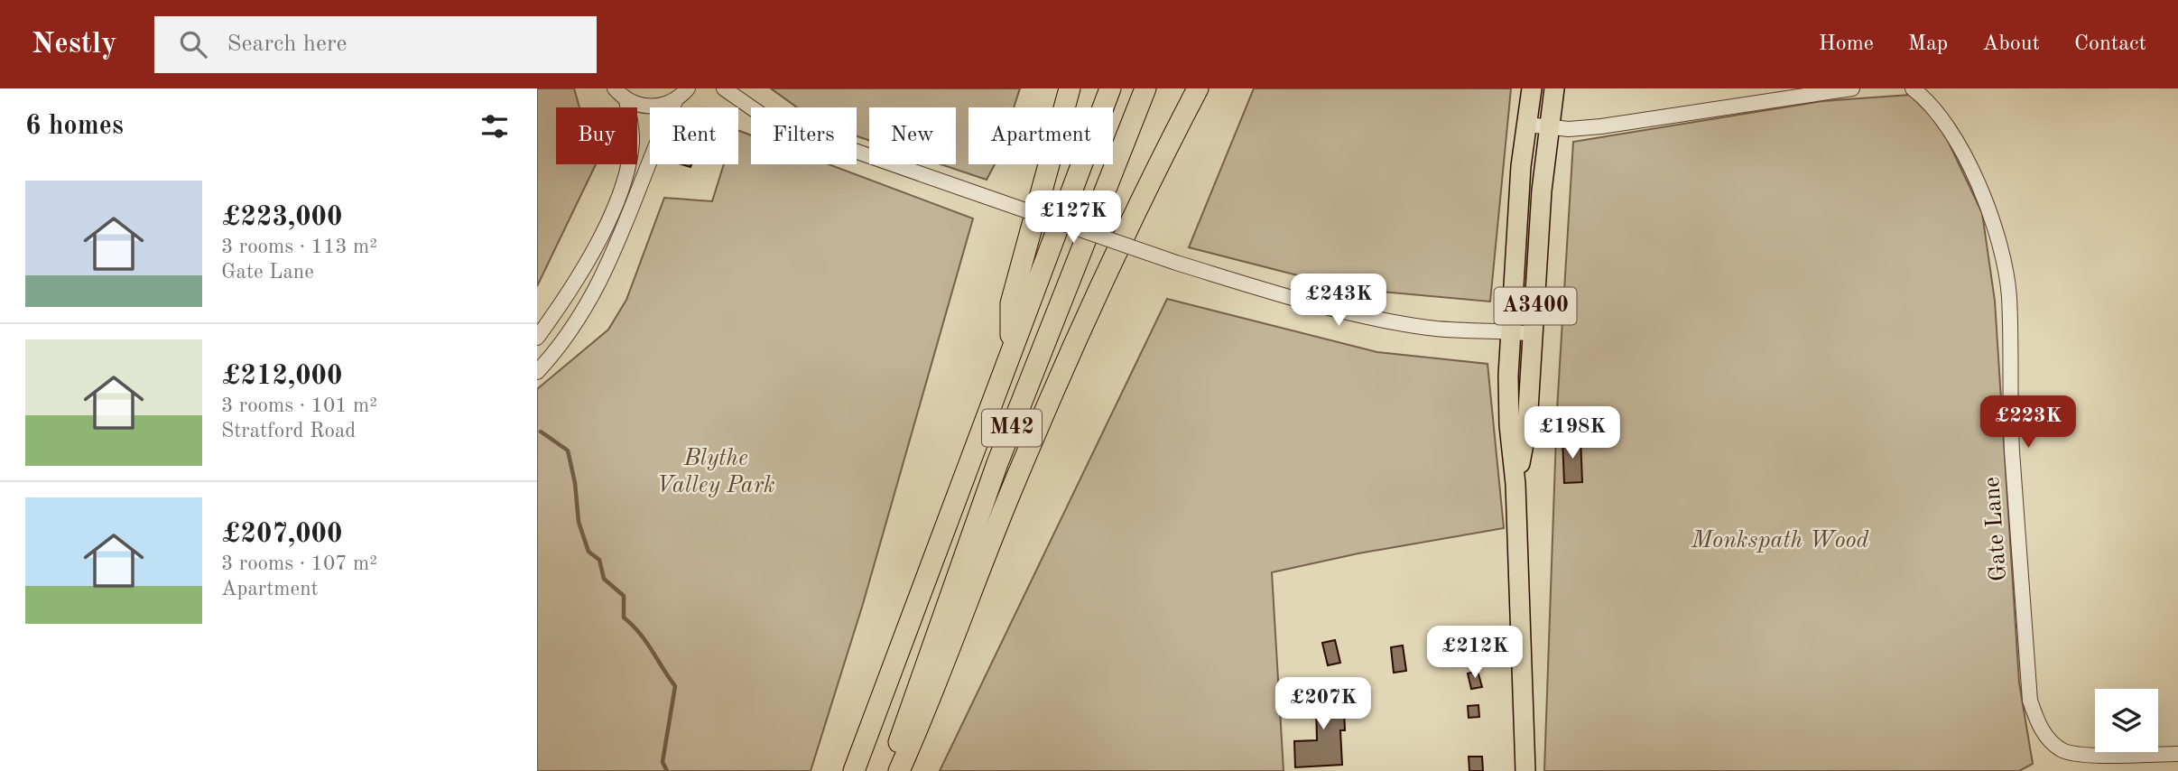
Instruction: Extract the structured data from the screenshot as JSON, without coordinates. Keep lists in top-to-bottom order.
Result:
{
  "streets": {
    "highway": ["M42"],
    "main road": ["A3400"],
    "street": ["Gate Lane"]
  },
  "parks": ["Blythe Valley Park", "Monkspath Wood"],
  "page": {
    "header": "Nestly",
    "search": "Search here",
    "nav": [
      "Home",
      "Map",
      "About",
      "Contact"
    ],
    "heading": "6 homes",
    "chip": [
      "Buy",
      "Rent",
      "Filters",
      "New",
      "Apartment"
    ],
    "list": [
      {
        "name": "£223,000",
        "note": "3 rooms · 113 m² · Gate Lane"
      },
      {
        "name": "£212,000",
        "note": "3 rooms · 101 m² · Stratford Road"
      },
      {
        "name": "£207,000",
        "note": "3 rooms · 107 m² · Apartment"
      }
    ],
    "price": [
      "£127K",
      "£243K",
      "£223K",
      "£198K",
      "£212K",
      "£207K"
    ]
  }
}
